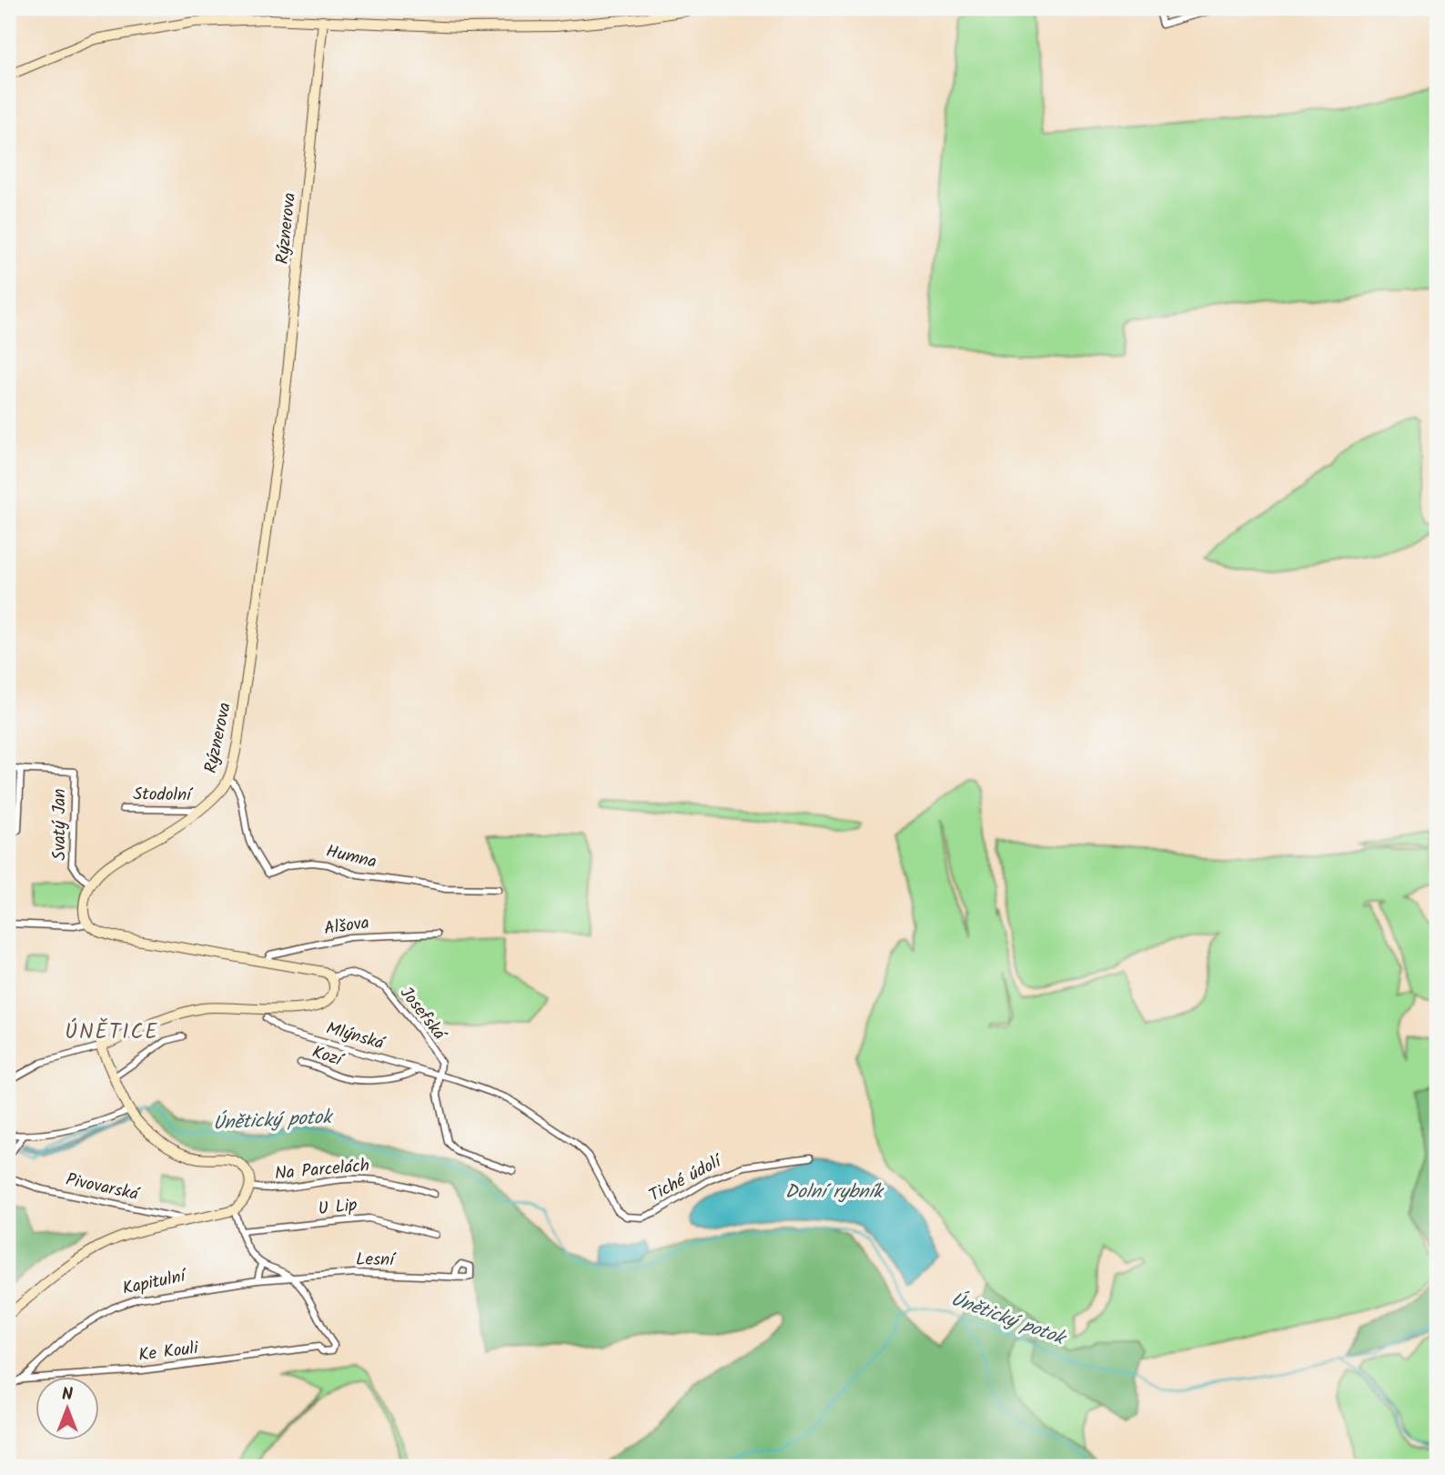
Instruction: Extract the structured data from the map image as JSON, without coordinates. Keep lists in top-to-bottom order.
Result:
{
  "streets": {
    "street": [
      "Rýznerova",
      "Stodolní",
      "Svatý Jan",
      "Humna",
      "Alšova",
      "Josefská",
      "Mlýnská",
      "Kozí",
      "Na Parcelách",
      "Tiché údolí",
      "Pivovarská",
      "U Lip",
      "Lesní",
      "Kapitulní",
      "Ke Kouli"
    ]
  },
  "crossings": [
    ["Rýznerova", "Stodolní"],
    ["Rýznerova", "Svatý Jan"],
    ["Rýznerova", "Humna"],
    ["Josefská", "Mlýnská"],
    ["Josefská", "Tiché údolí"],
    ["Mlýnská", "Kozí"],
    ["Mlýnská", "Tiché údolí"],
    ["Lesní", "Kapitulní"],
    ["Kapitulní", "Ke Kouli"]
  ],
  "districts": ["ÚNĚTICE"],
  "water": ["Únětický potok", "Dolní rybník"],
  "north": "top"
}
